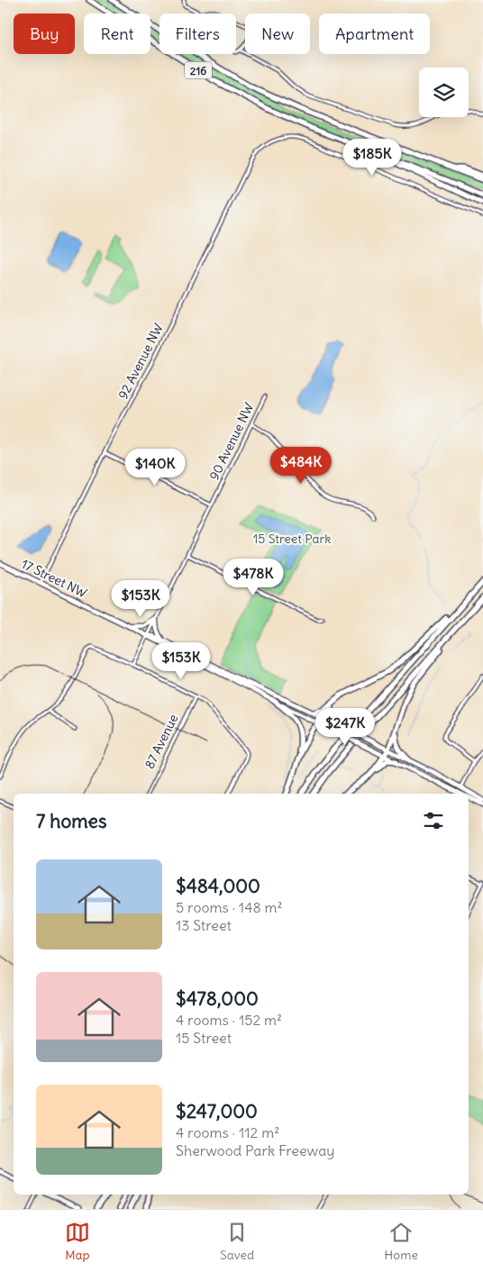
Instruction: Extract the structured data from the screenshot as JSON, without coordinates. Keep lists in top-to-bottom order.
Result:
{
  "streets": {
    "highway": ["216"],
    "main road": ["17 Street NW"],
    "street": ["92 Avenue NW", "90 Avenue NW", "87 Avenue"]
  },
  "crossings": [
    ["92 Avenue NW", "17 Street NW"],
    ["90 Avenue NW", "17 Street NW"]
  ],
  "parks": ["15 Street Park"],
  "page": {
    "chip": [
      "Buy",
      "Rent",
      "Filters",
      "New",
      "Apartment"
    ],
    "price": [
      "$185K",
      "$484K",
      "$140K",
      "$478K",
      "$153K",
      "$153K",
      "$247K"
    ],
    "heading": "7 homes",
    "list": [
      {
        "name": "$484,000",
        "note": "5 rooms · 148 m² · 13 Street"
      },
      {
        "name": "$478,000",
        "note": "4 rooms · 152 m² · 15 Street"
      },
      {
        "name": "$247,000",
        "note": "4 rooms · 112 m² · Sherwood Park Freeway"
      }
    ],
    "tabs": ["Map", "Saved", "Home"]
  }
}
